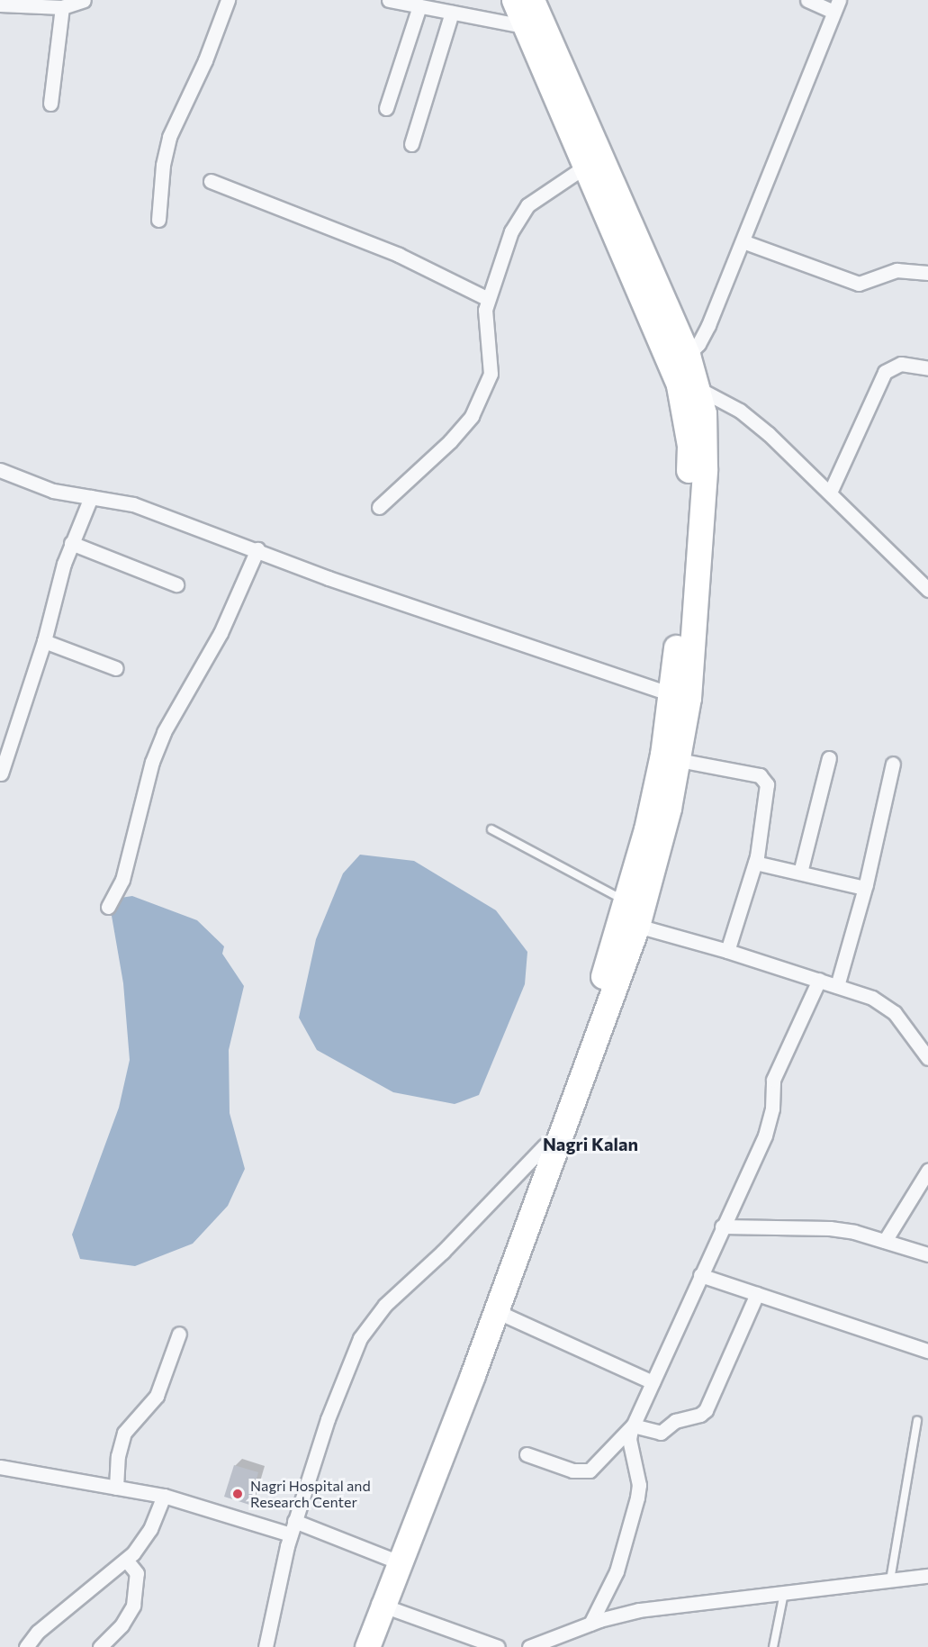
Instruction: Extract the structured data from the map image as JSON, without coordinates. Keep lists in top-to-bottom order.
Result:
{
  "districts": ["Nagri Kalan"],
  "places": ["Nagri Hospital and Research Center"]
}
